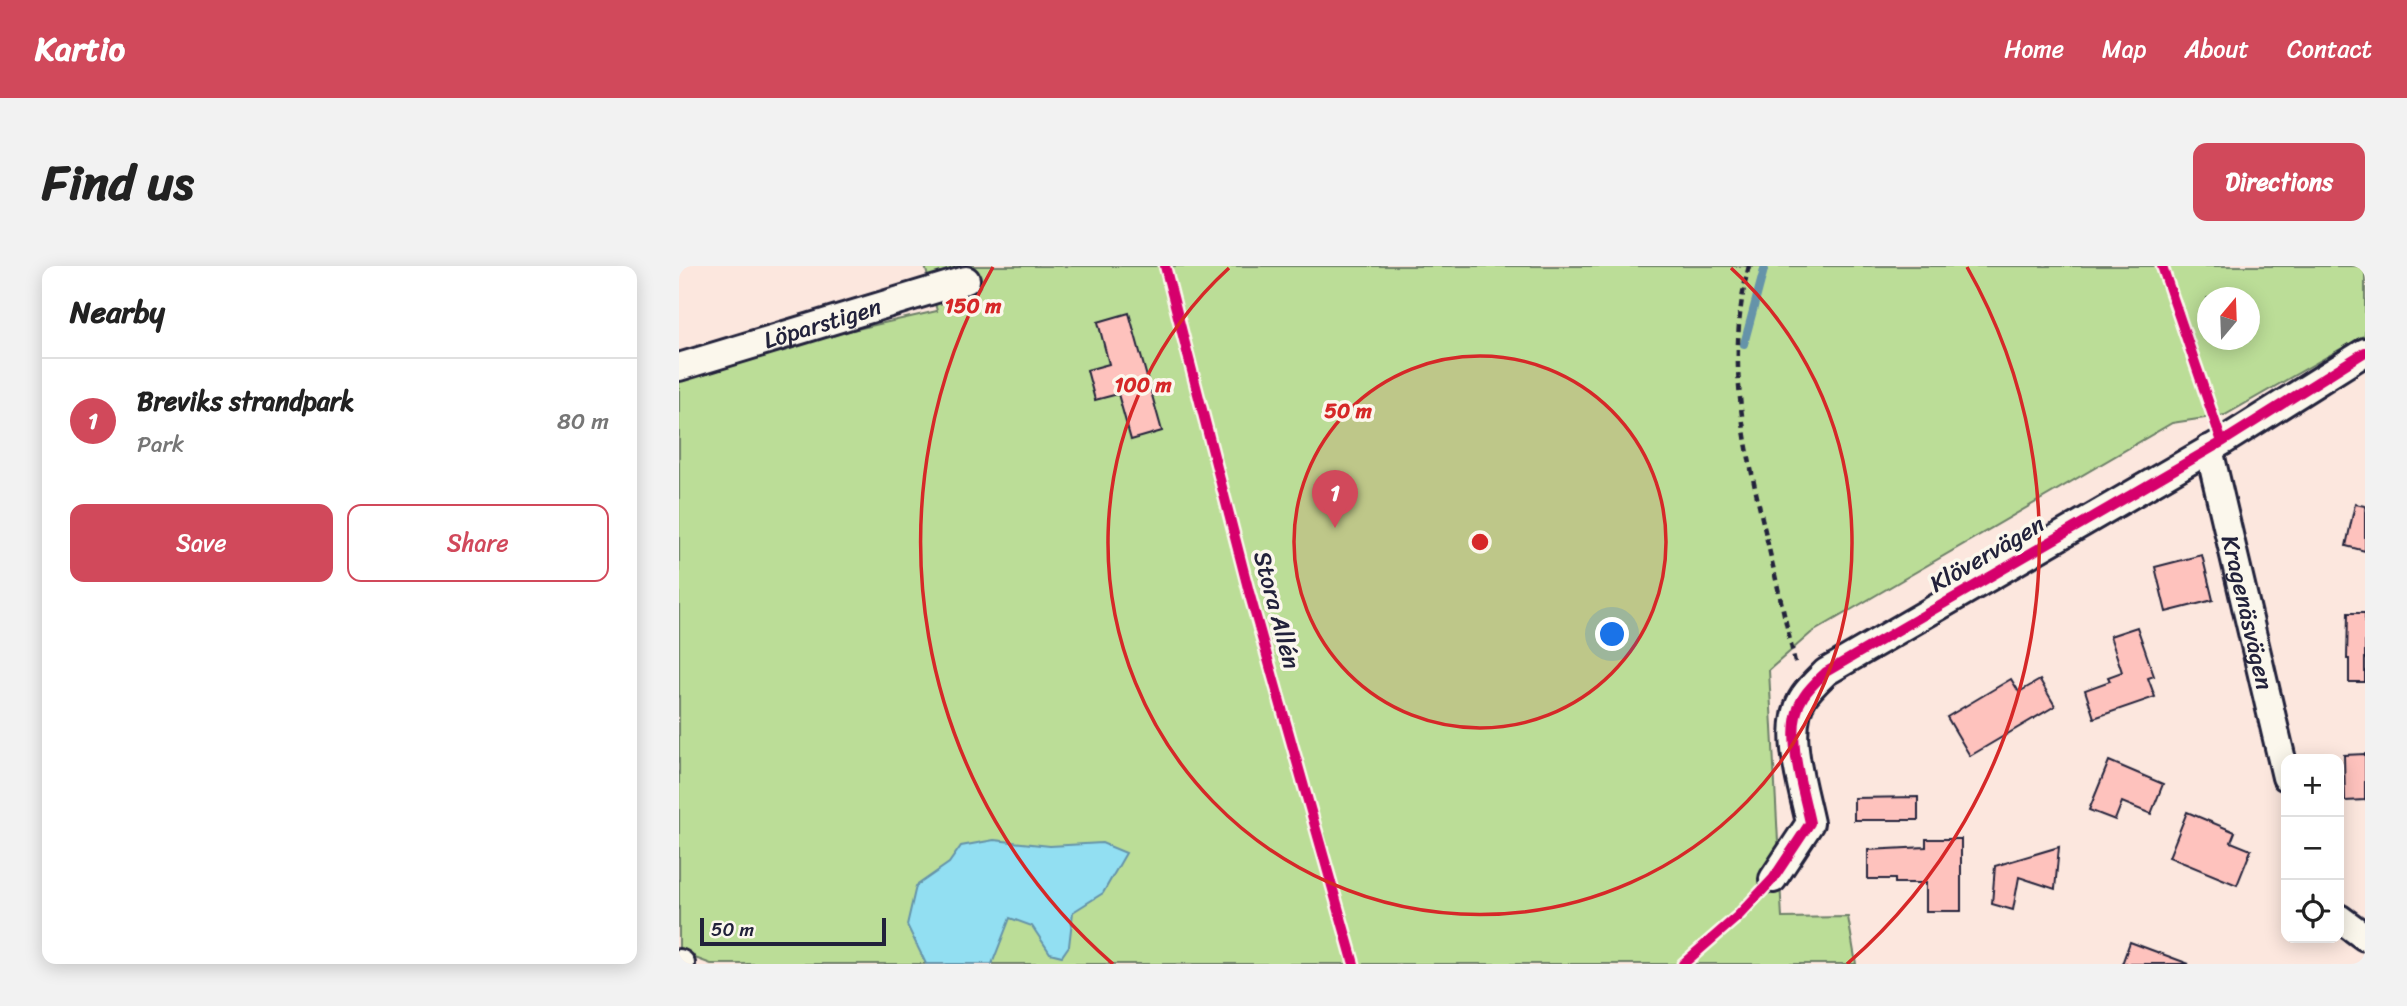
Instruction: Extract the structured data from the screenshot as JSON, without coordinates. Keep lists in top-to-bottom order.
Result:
{
  "streets": {
    "street": ["Löparstigen", "Klövervägen", "Kragenäsvägen"],
    "cycle path": ["Stora Allén"]
  },
  "crossings": [
    ["Klövervägen", "Kragenäsvägen"]
  ],
  "scale_bar": "50 m",
  "north": "top",
  "page": {
    "header": "Kartio",
    "nav": [
      "Home",
      "Map",
      "About",
      "Contact"
    ],
    "title": "Find us",
    "buttons": [
      "Directions",
      ["Save", "Share"]
    ],
    "heading": "Nearby",
    "list": [
      {
        "mark": "1",
        "name": "Breviks strandpark",
        "note": "Park",
        "value": "80 m"
      }
    ],
    "pins": "1",
    "map_buttons": ["+", "−"],
    "scale": "50 m"
  },
  "rings": ["150 m", "100 m", "50 m"]
}
